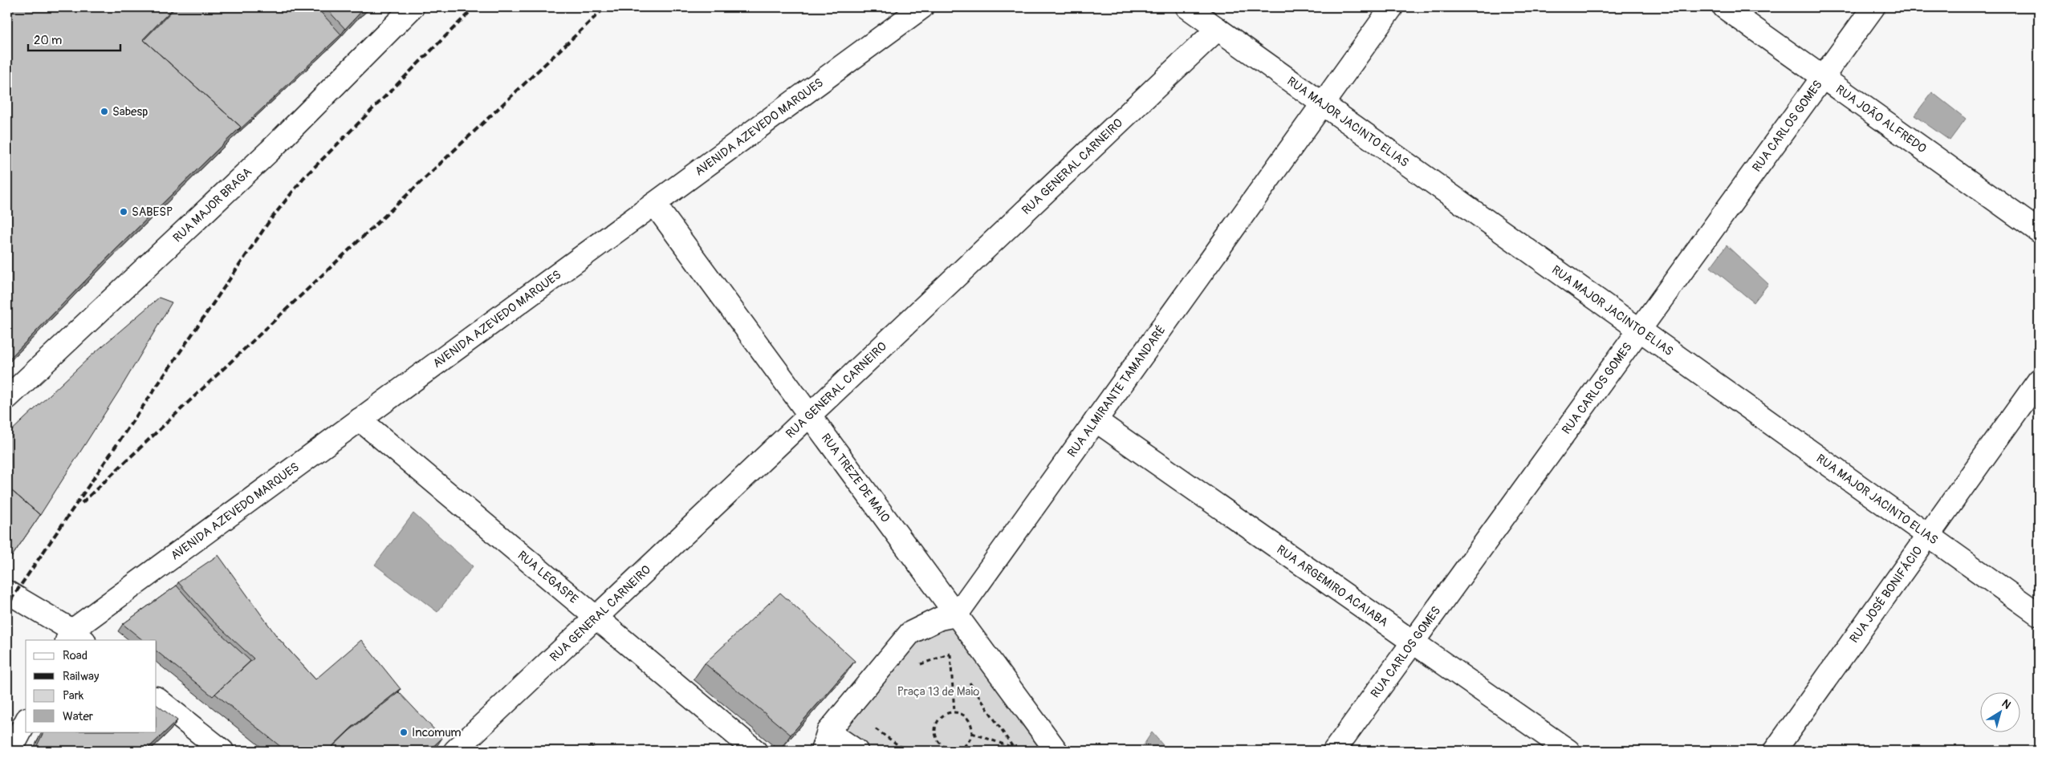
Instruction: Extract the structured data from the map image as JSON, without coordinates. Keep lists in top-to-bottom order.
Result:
{
  "streets": {
    "street": [
      "RUA JOÃO ALFREDO",
      "RUA MAJOR JACINTO ELIAS",
      "RUA CARLOS GOMES",
      "AVENIDA AZEVEDO MARQUES",
      "RUA GENERAL CARNEIRO",
      "RUA MAJOR BRAGA",
      "RUA ALMIRANTE TAMANDARÉ",
      "RUA TREZE DE MAIO",
      "RUA LEGASPE",
      "RUA ARGEMIRO ACAIABA",
      "RUA JOSÉ BONIFÁCIO"
    ]
  },
  "crossings": [
    ["RUA JOÃO ALFREDO", "RUA CARLOS GOMES"],
    ["RUA MAJOR JACINTO ELIAS", "RUA CARLOS GOMES"],
    ["RUA MAJOR JACINTO ELIAS", "RUA GENERAL CARNEIRO"],
    ["RUA MAJOR JACINTO ELIAS", "RUA ALMIRANTE TAMANDARÉ"],
    ["RUA MAJOR JACINTO ELIAS", "RUA JOSÉ BONIFÁCIO"],
    ["RUA CARLOS GOMES", "RUA ARGEMIRO ACAIABA"],
    ["AVENIDA AZEVEDO MARQUES", "RUA TREZE DE MAIO"],
    ["AVENIDA AZEVEDO MARQUES", "RUA LEGASPE"],
    ["RUA GENERAL CARNEIRO", "RUA TREZE DE MAIO"],
    ["RUA GENERAL CARNEIRO", "RUA LEGASPE"],
    ["RUA ALMIRANTE TAMANDARÉ", "RUA TREZE DE MAIO"],
    ["RUA ALMIRANTE TAMANDARÉ", "RUA ARGEMIRO ACAIABA"]
  ],
  "parks": ["Praça 13 de Maio"],
  "places": ["Sabesp", "SABESP", "Incomum"],
  "legend": [
    "Road",
    "Railway",
    "Park",
    "Water"
  ],
  "scale_bar": "20 m",
  "north": "top right"
}
